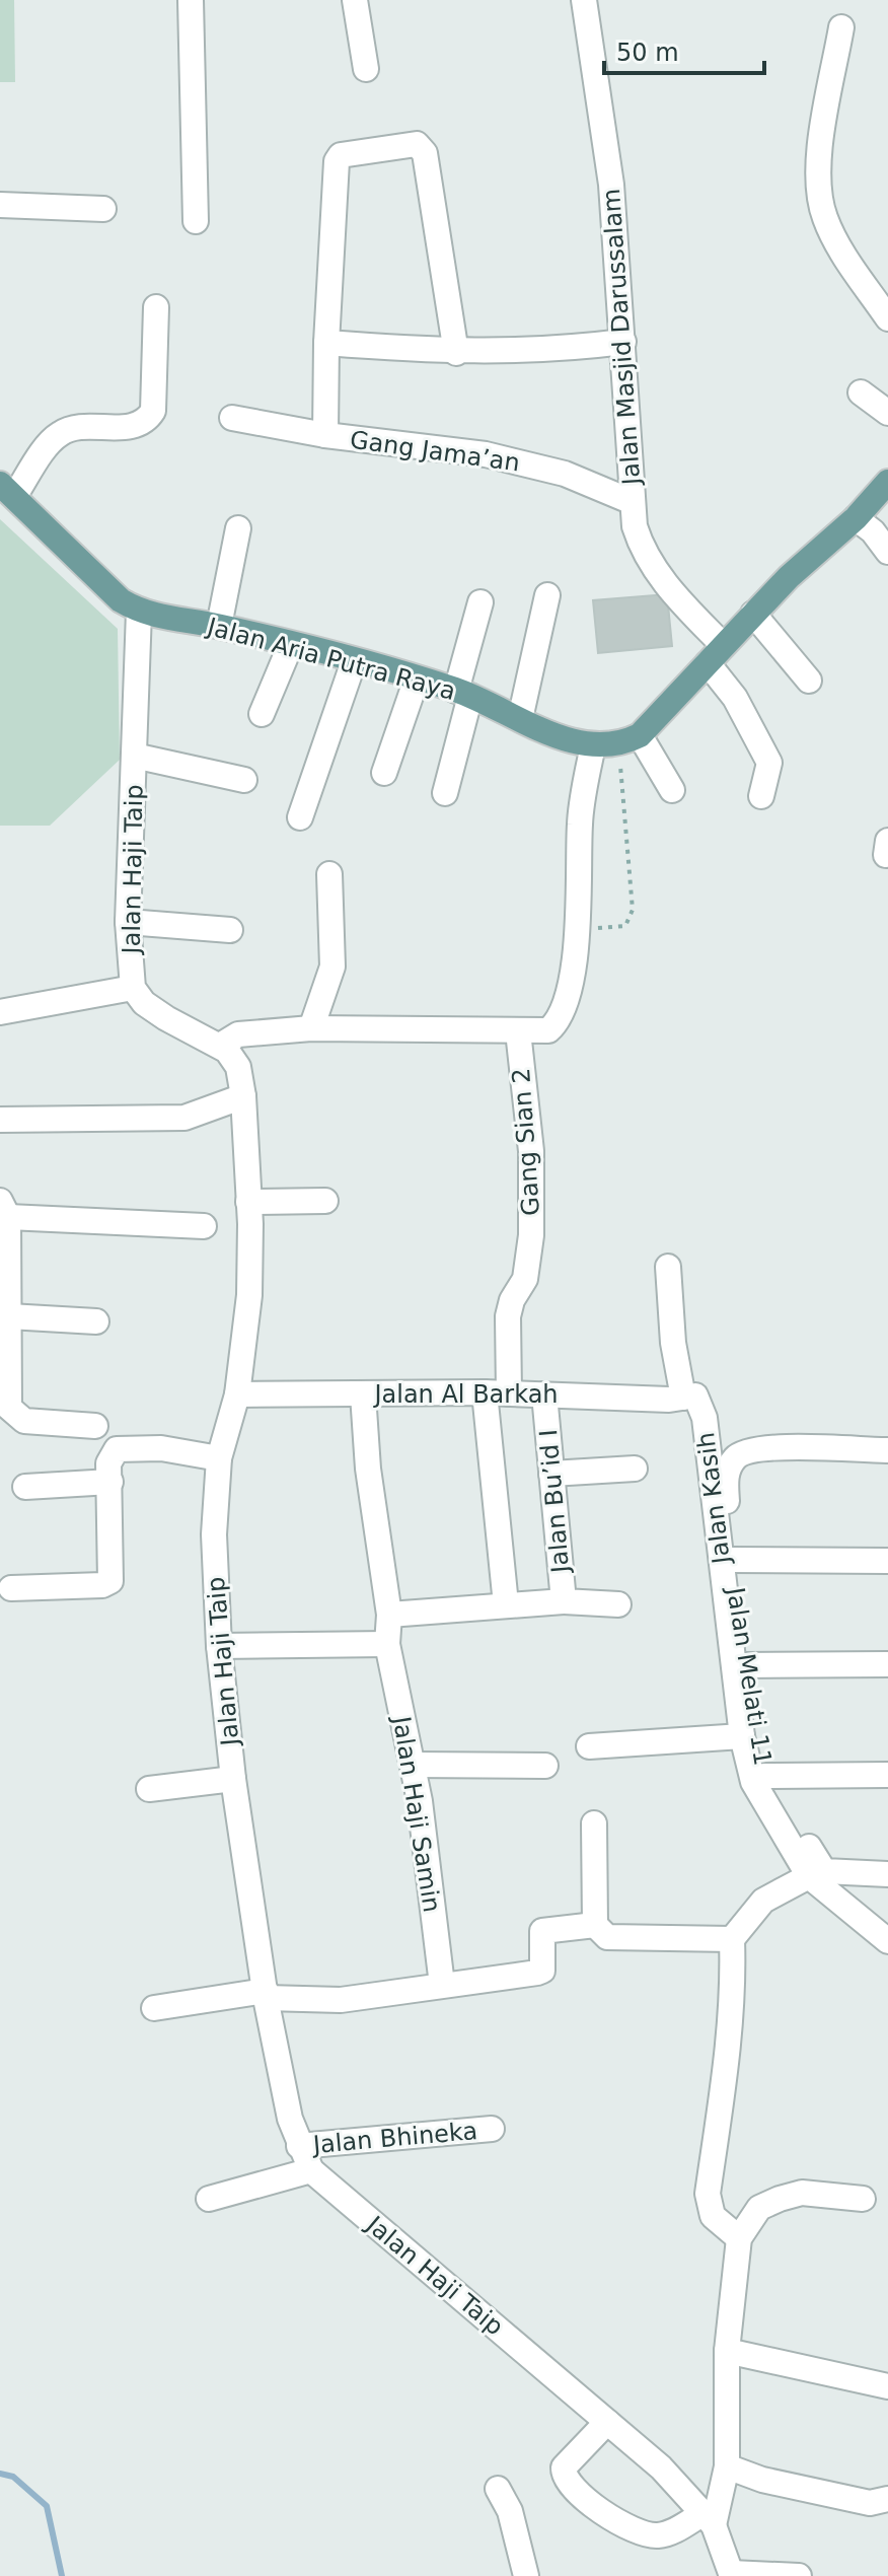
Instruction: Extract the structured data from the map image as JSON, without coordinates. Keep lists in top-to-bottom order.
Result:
{
  "streets": {
    "main road": ["Jalan Aria Putra Raya"],
    "street": [
      "Jalan Masjid Darussalam",
      "Gang Jama’an",
      "Jalan Haji Taip",
      "Gang Sian 2",
      "Jalan Al Barkah",
      "Jalan Kasih",
      "Jalan Bu’id I",
      "Jalan Melati 11",
      "Jalan Haji Samin",
      "Jalan Bhineka"
    ]
  },
  "crossings": [
    ["Jalan Masjid Darussalam", "Gang Jama’an"],
    ["Jalan Aria Putra Raya", "Jalan Haji Taip"],
    ["Jalan Haji Taip", "Jalan Al Barkah"],
    ["Jalan Haji Taip", "Jalan Bhineka"],
    ["Gang Sian 2", "Jalan Al Barkah"],
    ["Jalan Al Barkah", "Jalan Kasih"],
    ["Jalan Al Barkah", "Jalan Bu’id I"],
    ["Jalan Al Barkah", "Jalan Haji Samin"]
  ],
  "scale_bar": "50 m"
}
